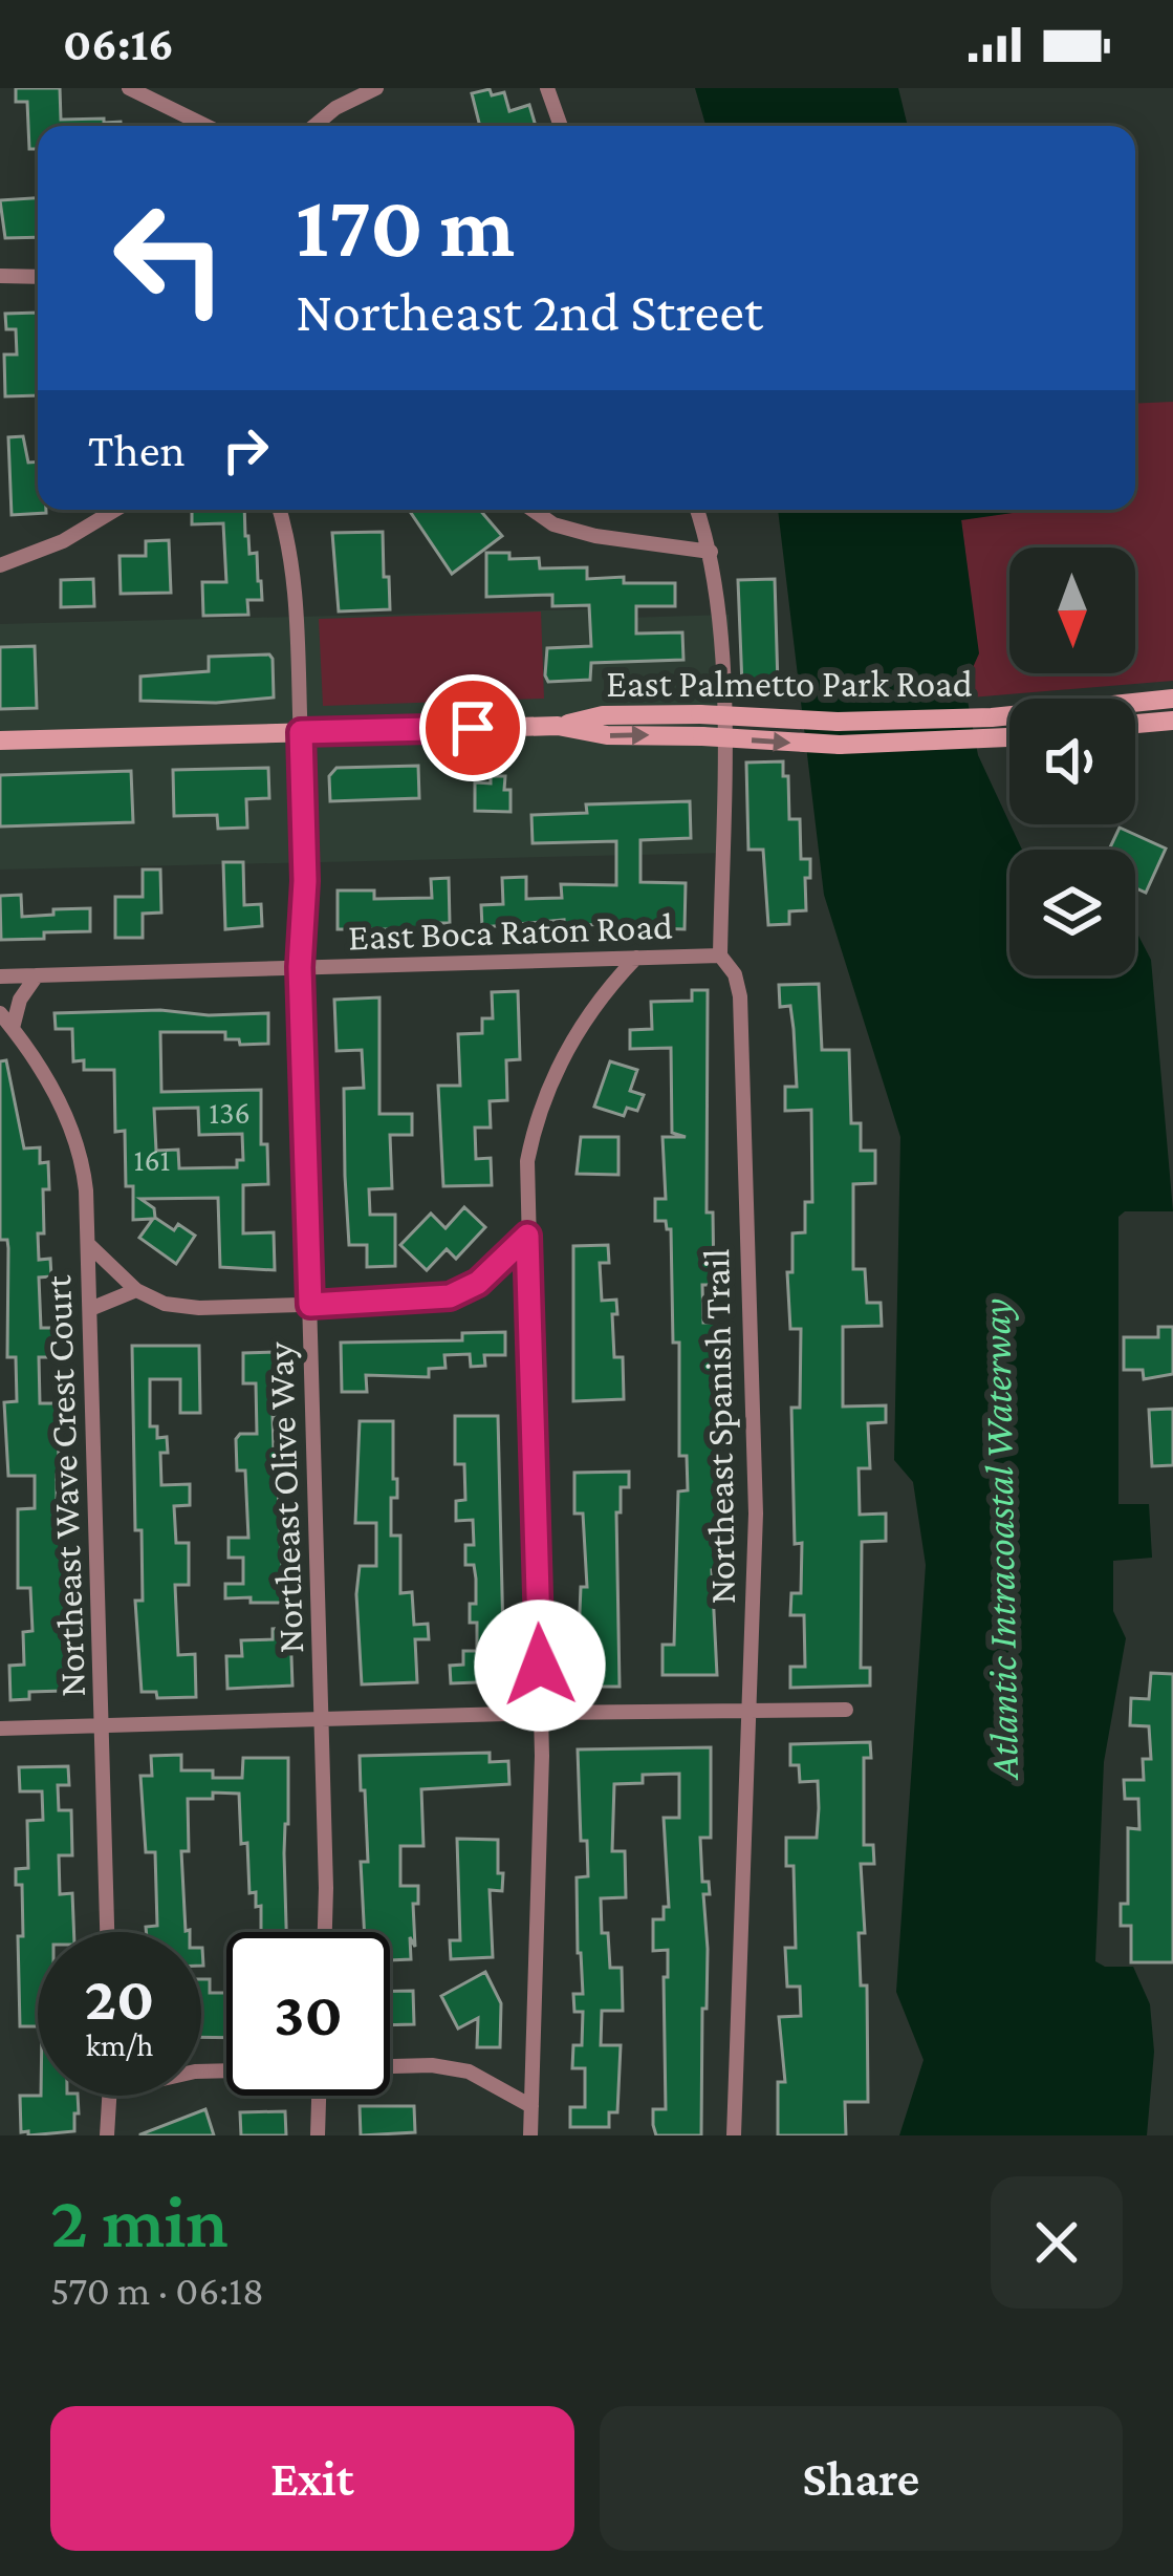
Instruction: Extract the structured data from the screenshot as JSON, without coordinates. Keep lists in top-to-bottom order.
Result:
{
  "streets": {
    "main road": ["East Palmetto Park Road"],
    "street": [
      "East Boca Raton Road",
      "Northeast Spanish Trail",
      "Northeast Wave Crest Court",
      "Northeast Olive Way"
    ]
  },
  "crossings": [
    ["East Palmetto Park Road", "Northeast Olive Way"],
    ["East Boca Raton Road", "Northeast Spanish Trail"],
    ["East Boca Raton Road", "Northeast Olive Way"]
  ],
  "water": ["Atlantic Intracoastal Waterway"],
  "house_numbers": ["136", "161"],
  "north": "bottom",
  "page": {
    "status": "06:16",
    "turn": ["170 m", "Northeast 2nd Street"],
    "then": "Then",
    "speed": "20 km/h",
    "limit": "30",
    "heading": ["2 min", "570 m · 06:18"],
    "buttons": ["Exit", "Share"]
  }
}
